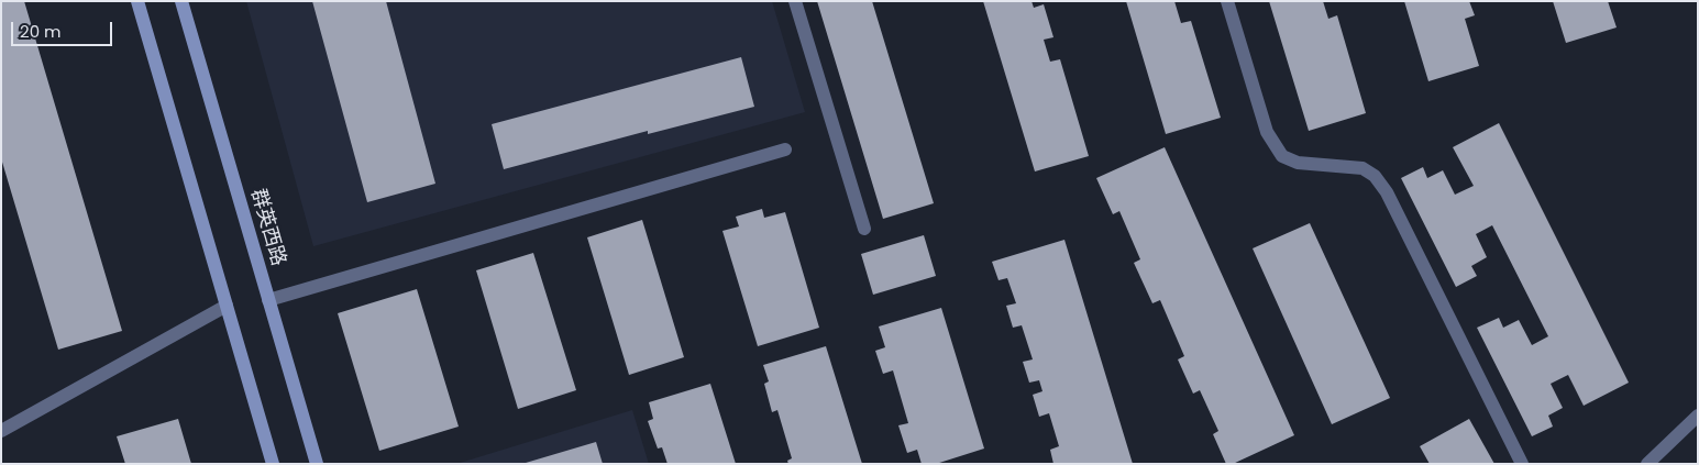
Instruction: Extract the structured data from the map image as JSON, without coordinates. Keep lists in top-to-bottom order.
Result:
{
  "streets": {
    "main road": ["群英西路"]
  },
  "scale_bar": "20 m"
}
